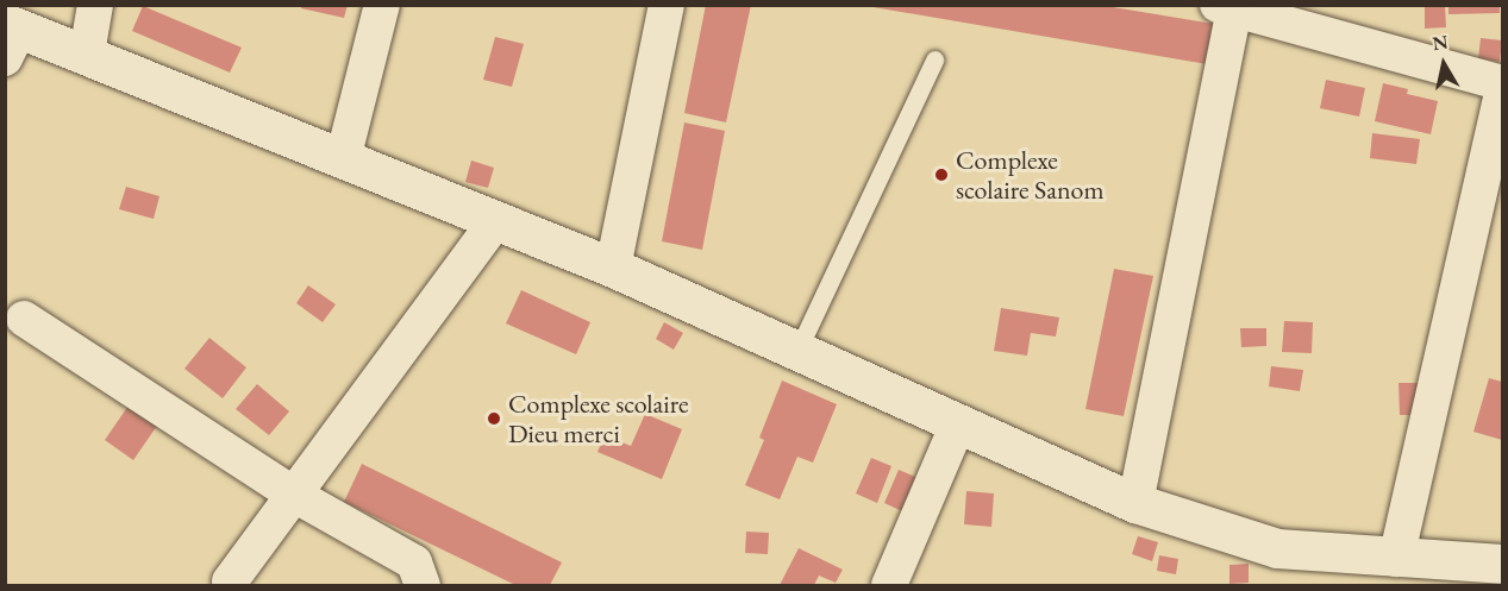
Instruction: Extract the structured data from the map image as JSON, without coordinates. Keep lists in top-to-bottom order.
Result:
{
  "places": ["Complexe scolaire Sanom", "Complexe scolaire Dieu merci"],
  "north": "top"
}
